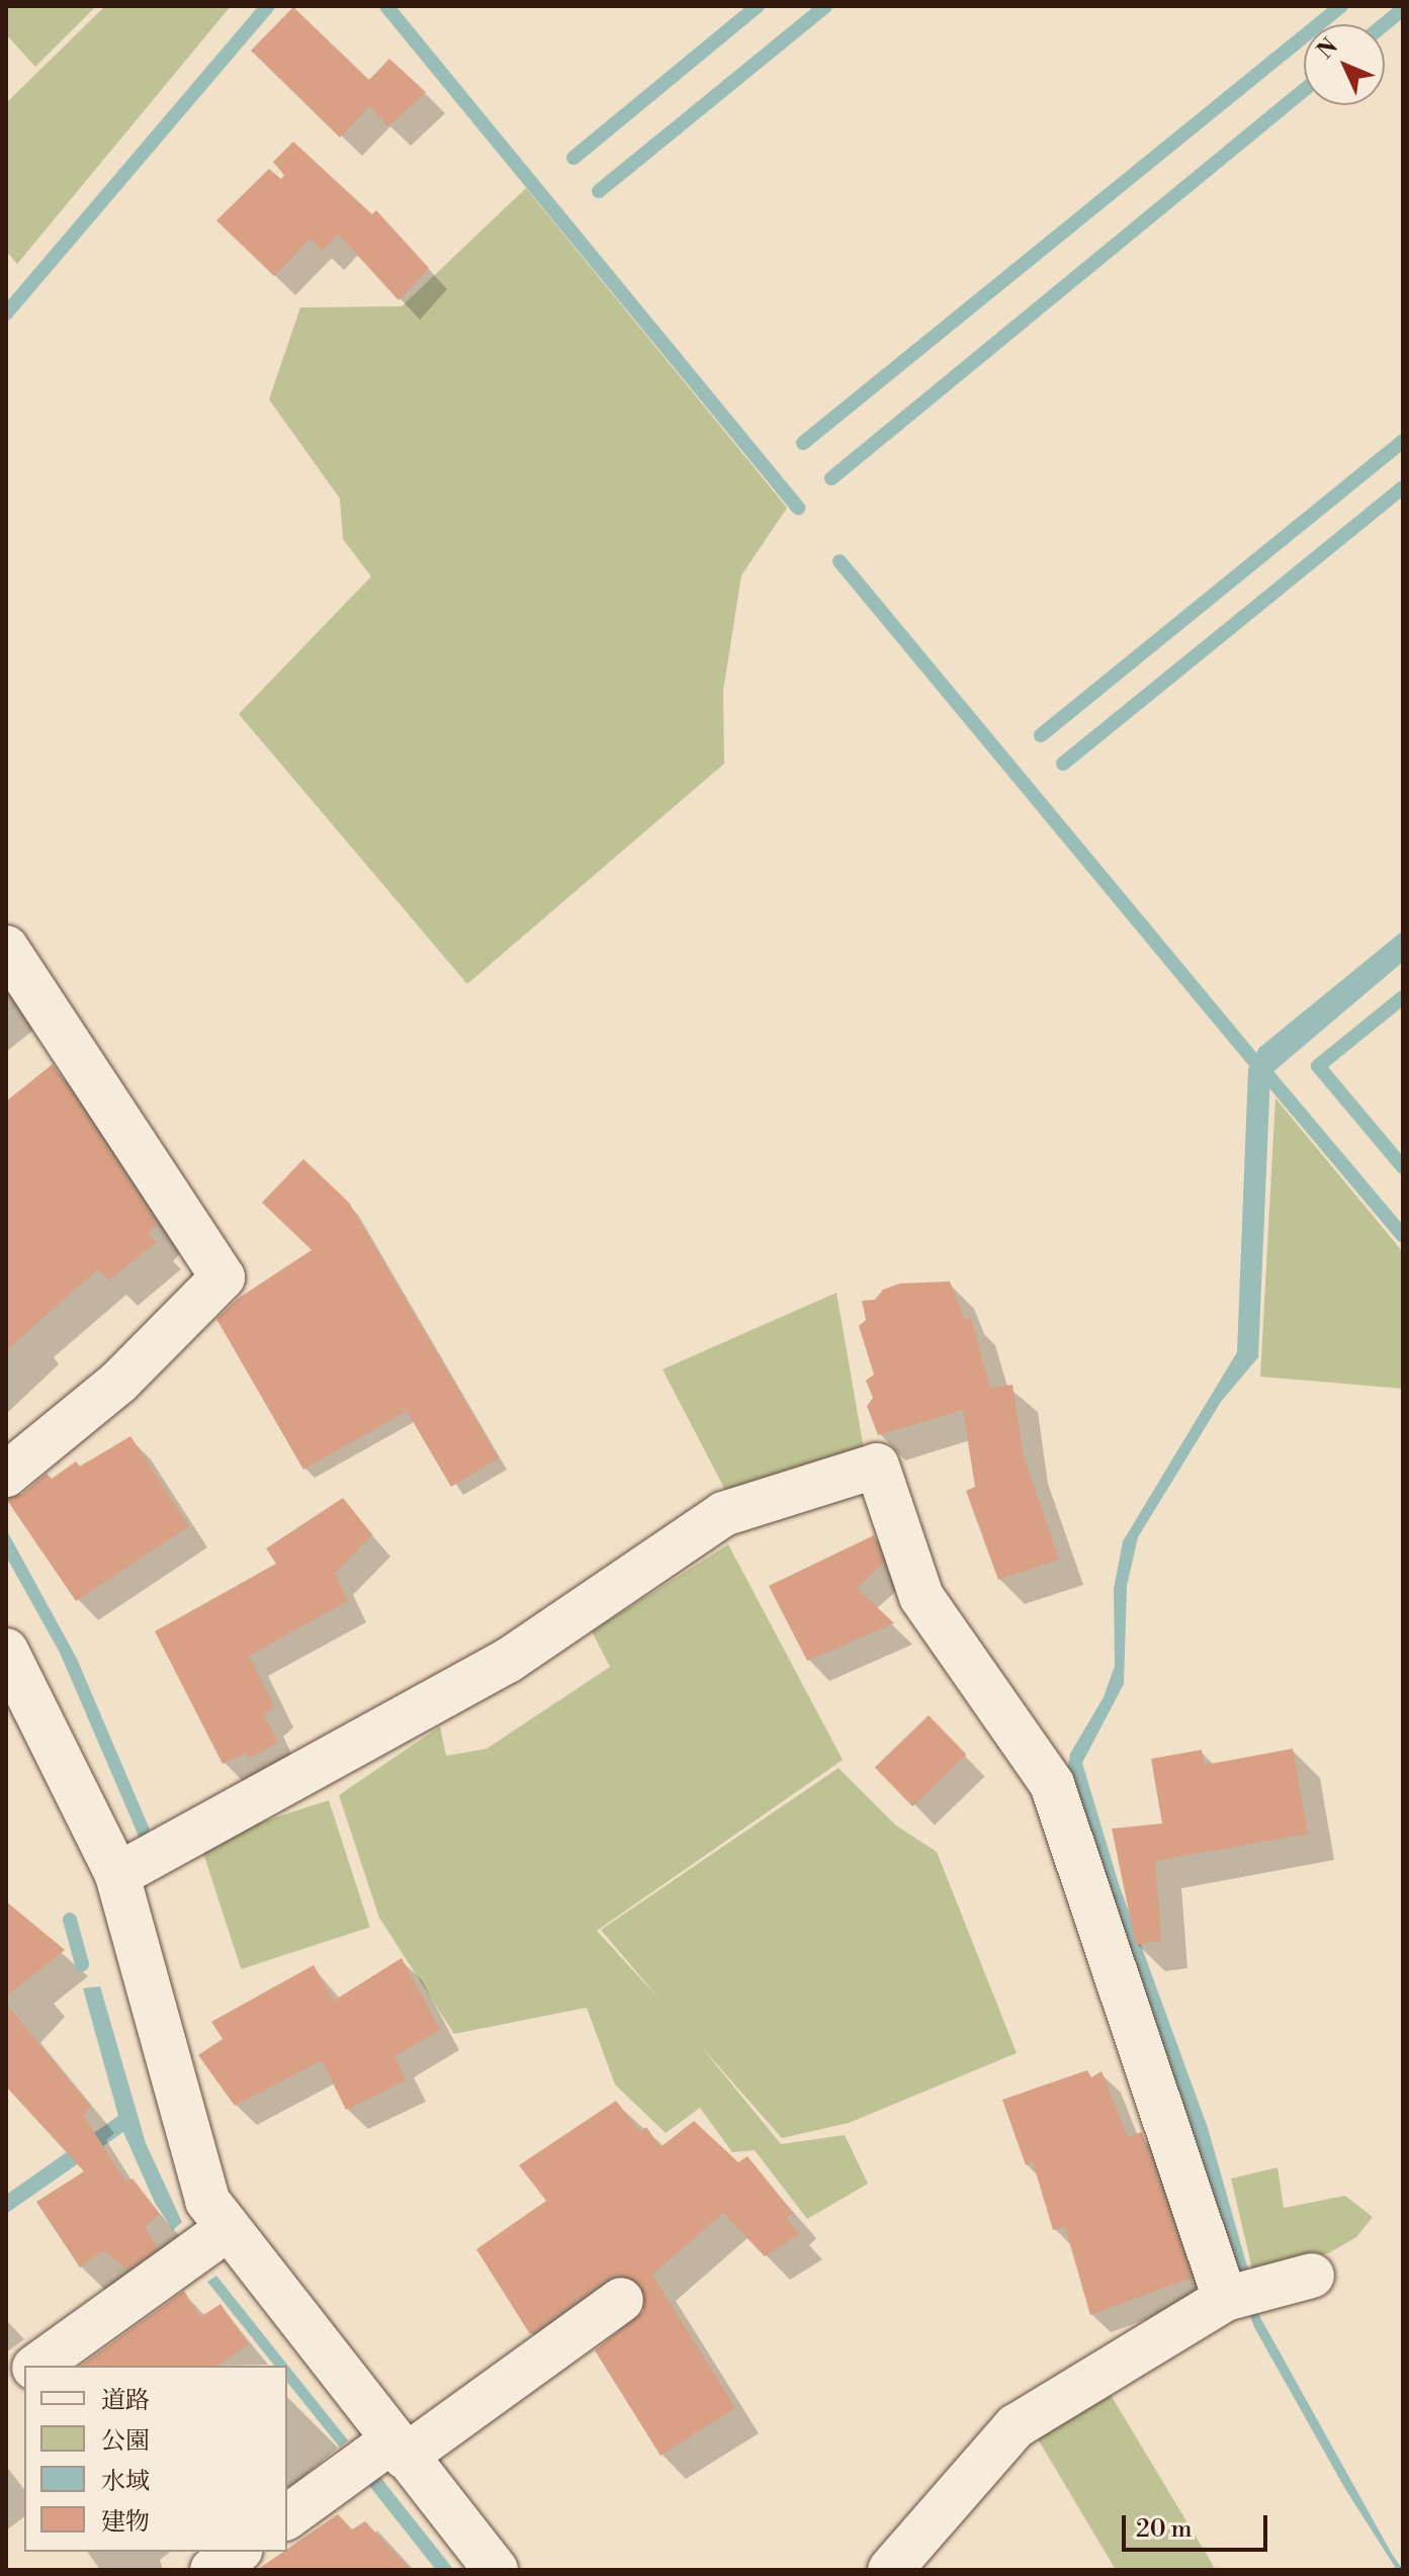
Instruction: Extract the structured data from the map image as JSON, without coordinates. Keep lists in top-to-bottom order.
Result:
{
  "legend": [
    "道路",
    "公園",
    "水域",
    "建物"
  ],
  "scale_bar": "20 m",
  "north": "top left"
}
